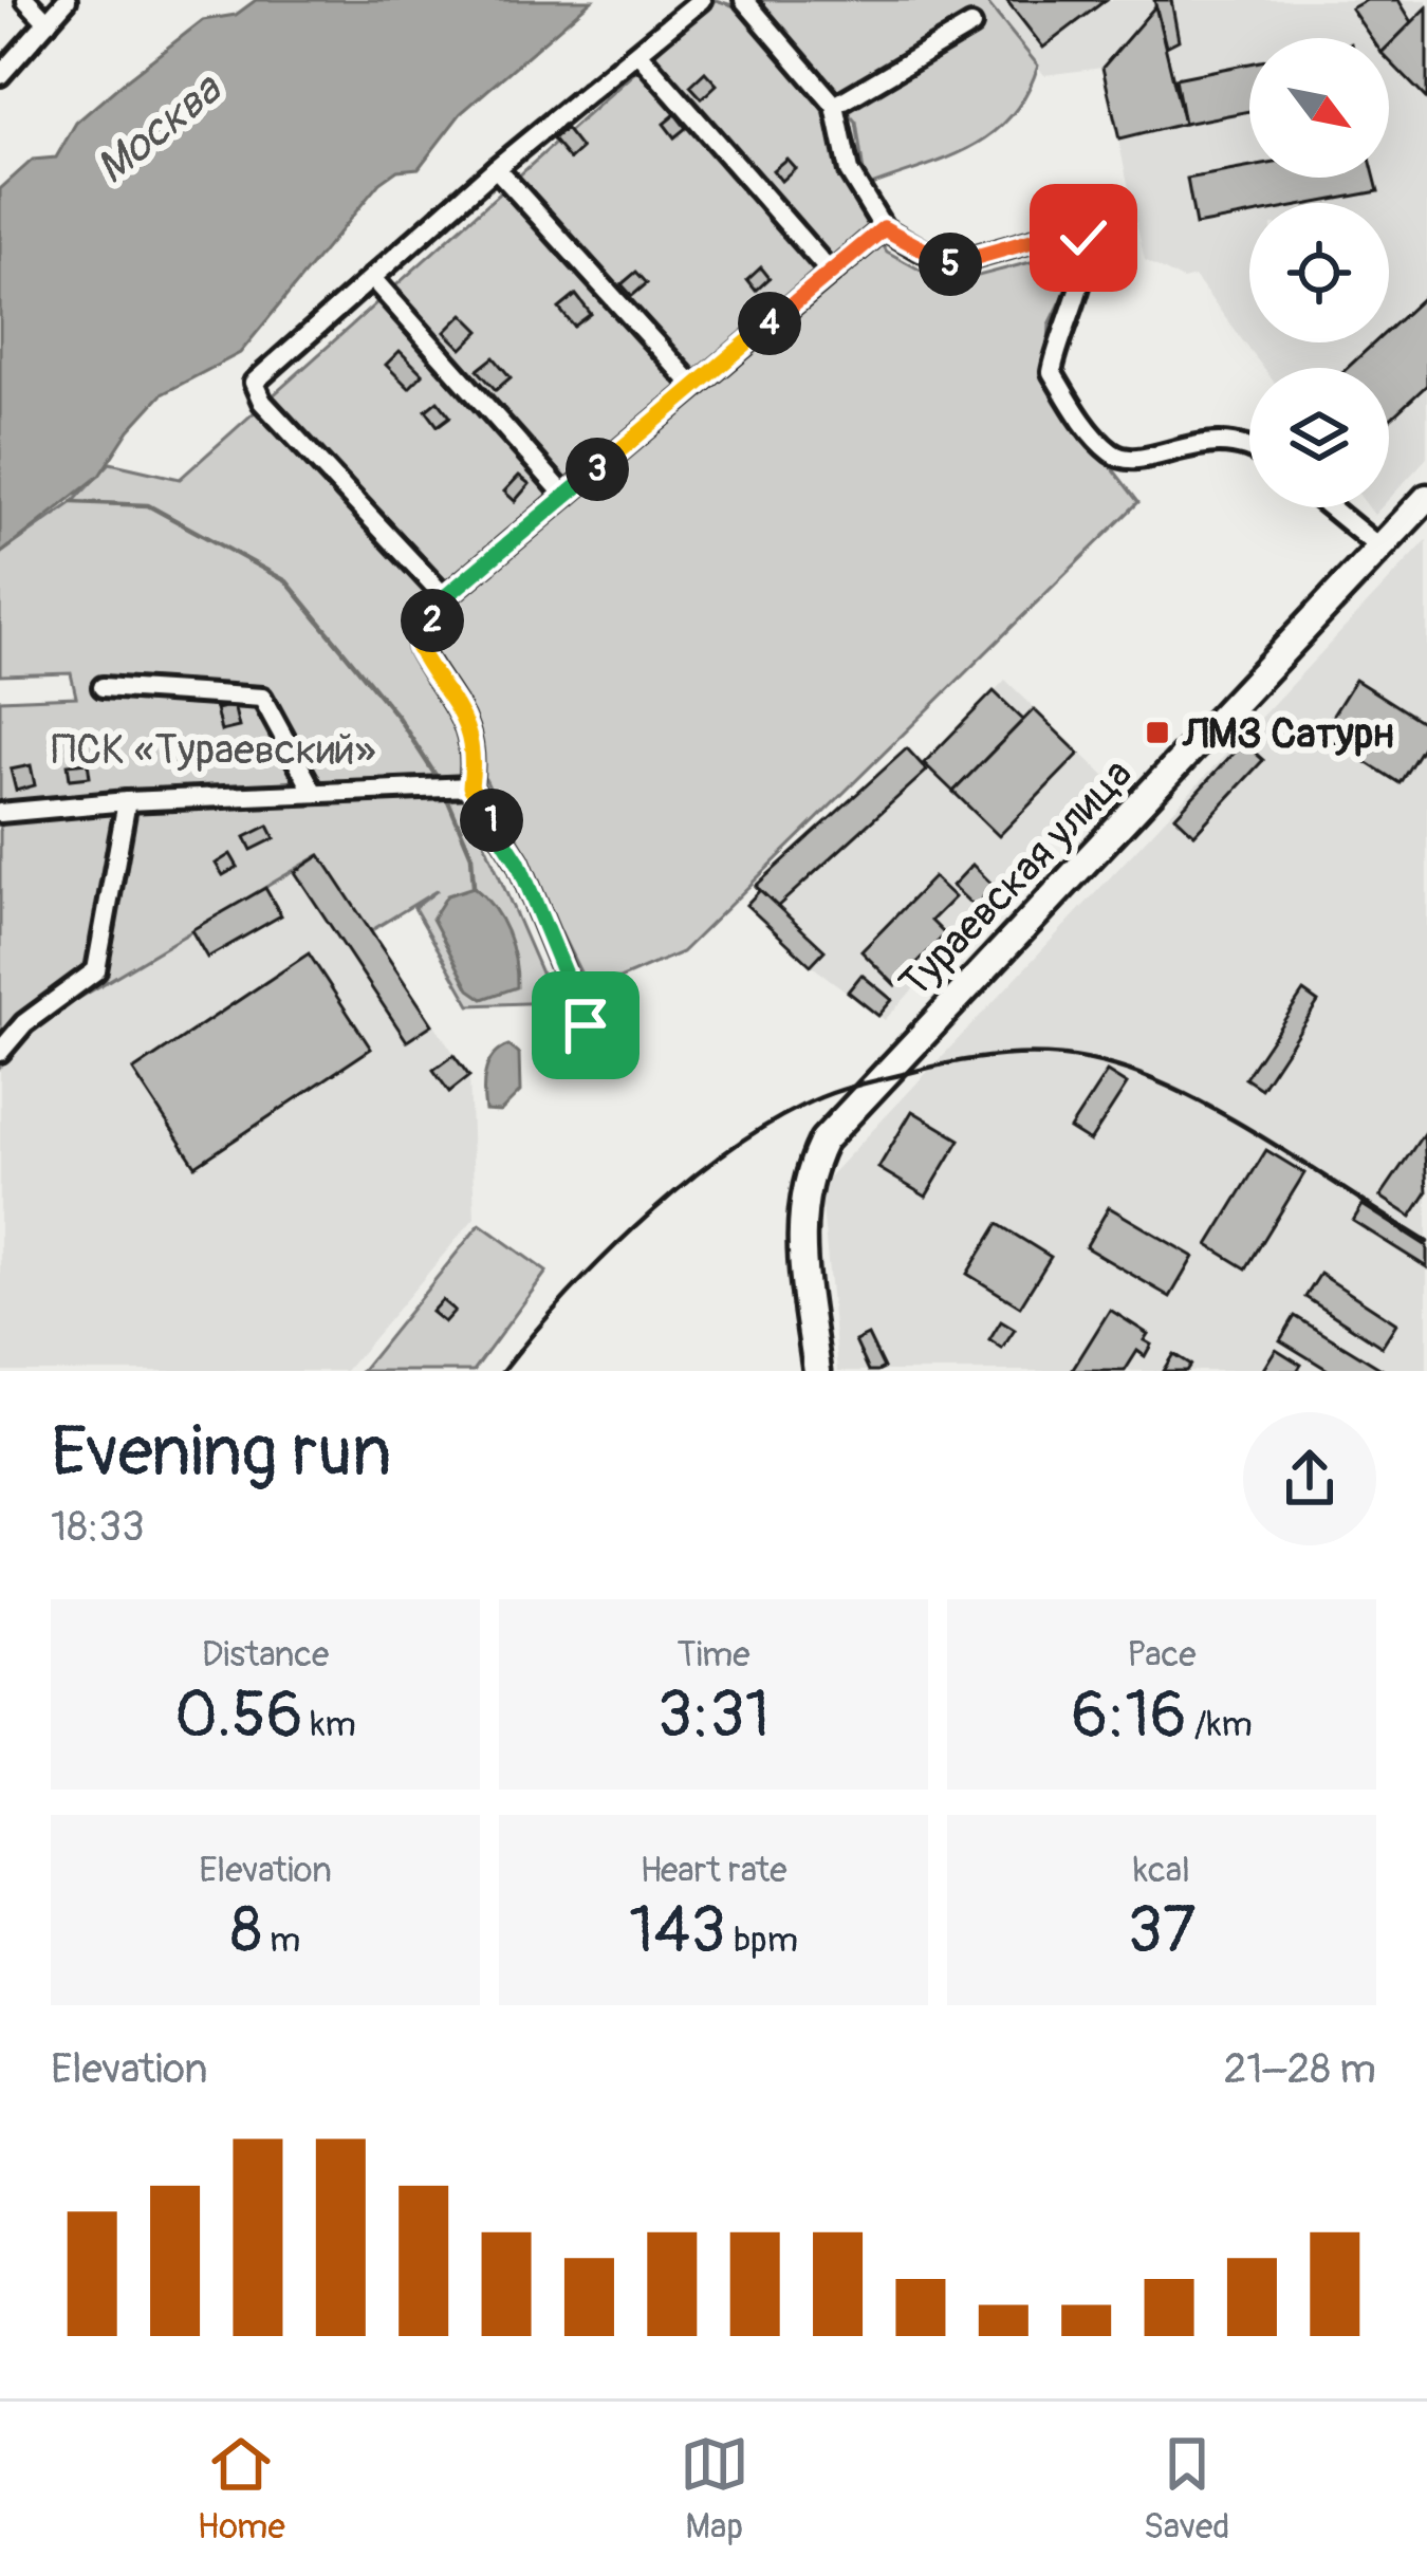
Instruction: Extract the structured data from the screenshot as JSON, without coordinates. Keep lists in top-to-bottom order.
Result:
{
  "streets": {
    "main road": ["Тураевская улица"]
  },
  "water": ["Москва"],
  "parks": ["ПСК «Тураевский»"],
  "places": {
    "transit": ["ЛМЗ Сатурн"]
  },
  "north": "bottom right",
  "page": {
    "pins": [
      "5",
      "4",
      "3",
      "2",
      "1"
    ],
    "heading": ["Evening run", "18:33"],
    "stats": [
      ["Distance", "0.56 km"],
      ["Time", "3:31"],
      ["Pace", "6:16 /km"],
      ["Elevation", "8 m"],
      ["Heart rate", "143 bpm"],
      ["kcal", "37"]
    ],
    "chart": ["Elevation", "21–28 m"],
    "tabs": ["Home", "Map", "Saved"]
  }
}
